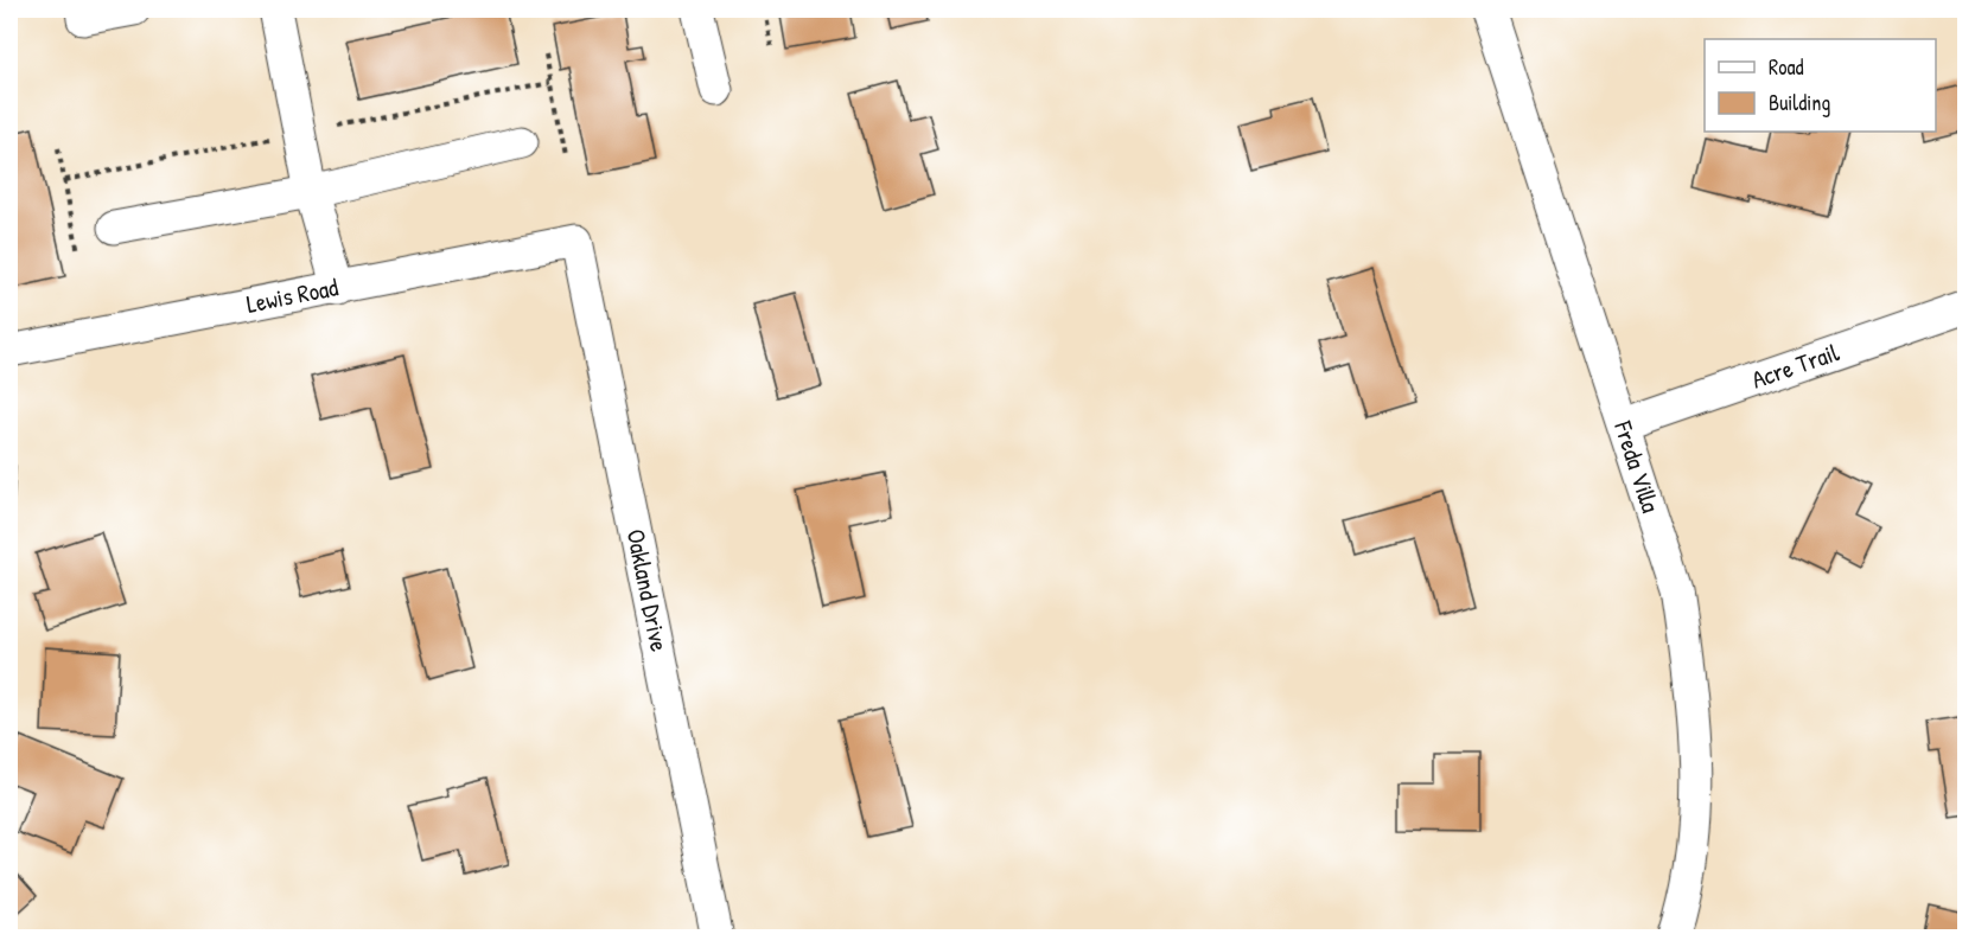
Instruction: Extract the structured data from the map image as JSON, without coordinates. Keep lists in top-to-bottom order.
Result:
{
  "streets": {
    "street": [
      "Lewis Road",
      "Acre Trail",
      "Freda Villa",
      "Oakland Drive"
    ]
  },
  "crossings": [
    ["Lewis Road", "Oakland Drive"],
    ["Acre Trail", "Freda Villa"]
  ],
  "legend": ["Road", "Building"]
}
